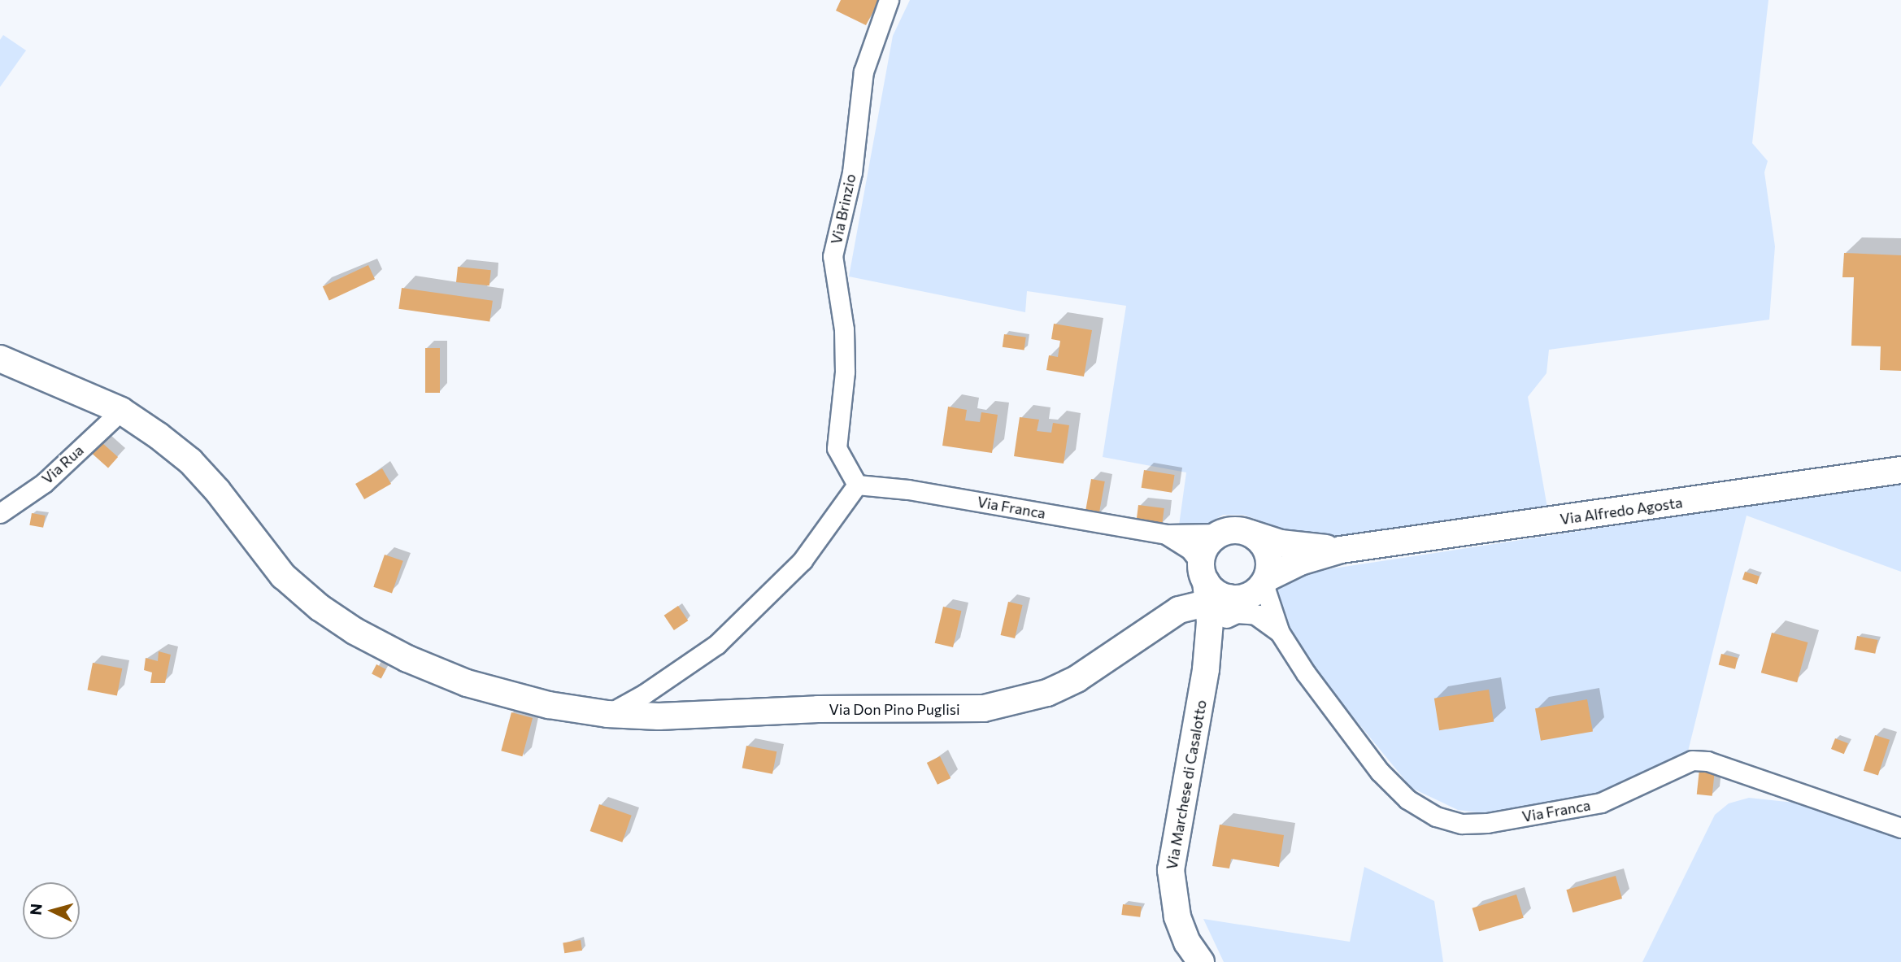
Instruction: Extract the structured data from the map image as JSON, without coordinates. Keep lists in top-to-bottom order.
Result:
{
  "streets": {
    "street": [
      "Via Brinzio",
      "Via Rua",
      "Via Franca",
      "Via Alfredo Agosta",
      "Via Don Pino Puglisi",
      "Via Marchese di Casalotto"
    ]
  },
  "crossings": [
    ["Via Brinzio", "Via Franca"],
    ["Via Rua", "Via Don Pino Puglisi"],
    ["Via Alfredo Agosta", "Via Don Pino Puglisi"],
    ["Via Alfredo Agosta", "Via Marchese di Casalotto"]
  ],
  "north": "left"
}
